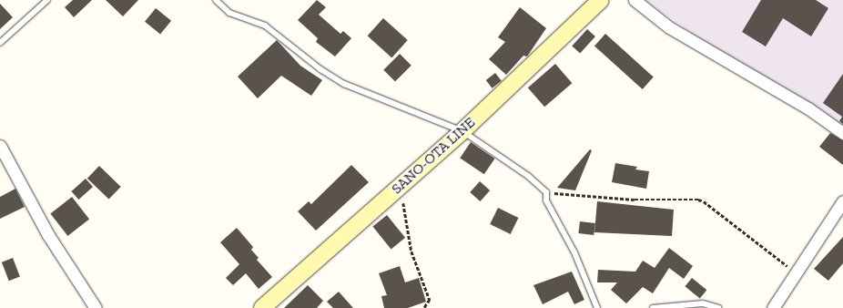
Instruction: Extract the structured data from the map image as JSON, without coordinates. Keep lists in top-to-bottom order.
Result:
{
  "streets": {
    "main road": ["SANO-OTA LINE"]
  }
}
